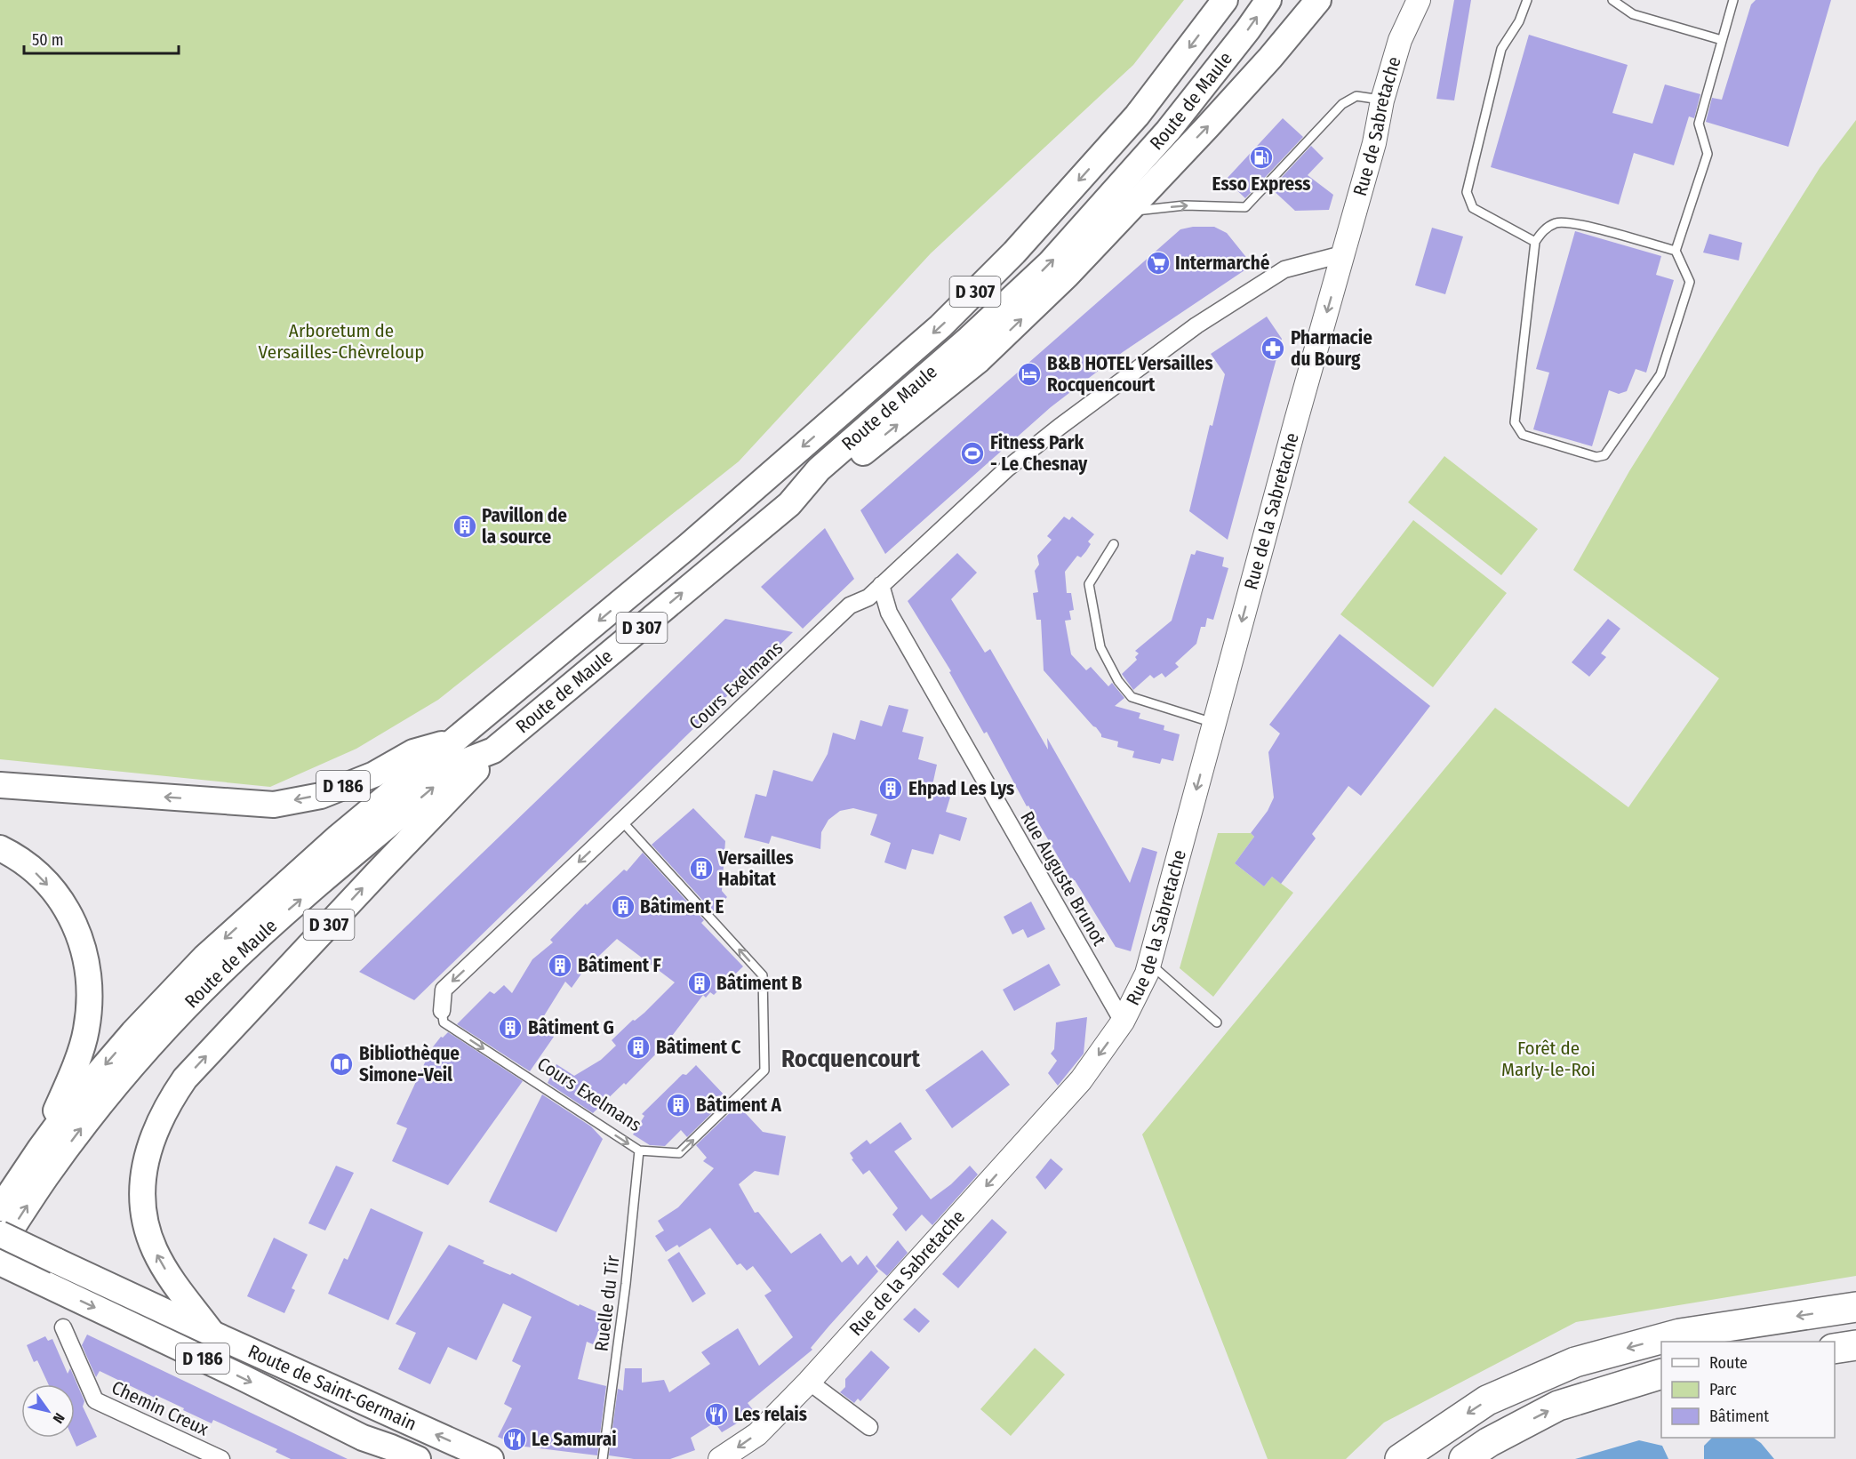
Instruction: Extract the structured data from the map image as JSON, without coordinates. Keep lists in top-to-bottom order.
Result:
{
  "streets": {
    "main road": [
      "Route de Maule",
      "D 307",
      "D 186",
      "Route de Saint-Germain"
    ],
    "street": [
      "Rue de Sabretache",
      "Rue de la Sabretache",
      "Cours Exelmans",
      "Rue Auguste Brunot",
      "Chemin Creux"
    ],
    "lane": ["Ruelle du Tir"]
  },
  "crossings": [
    ["Route de Maule", "D 307"],
    ["Route de Maule", "D 186"],
    ["Rue de Sabretache", "Rue de la Sabretache"],
    ["Rue de Sabretache", "Cours Exelmans"],
    ["D 307", "Route de Saint-Germain"],
    ["Rue de la Sabretache", "Cours Exelmans"],
    ["Rue de la Sabretache", "Rue Auguste Brunot"],
    ["Cours Exelmans", "Rue Auguste Brunot"],
    ["Cours Exelmans", "Ruelle du Tir"]
  ],
  "one_way": ["Rue de la Sabretache"],
  "districts": ["Rocquencourt"],
  "parks": ["Arboretum de Versailles-Chèvreloup", "Forêt de Marly-le-Roi"],
  "places": {
    "fuel station": ["Esso Express"],
    "supermarket": ["Intermarché"],
    "pharmacy": ["Pharmacie du Bourg"],
    "hotel": ["B&B HOTEL Versailles Rocquencourt"],
    "sports": ["Fitness Park - Le Chesnay"],
    "building": [
      "Pavillon de la source",
      "Ehpad Les Lys",
      "Versailles Habitat",
      "Bâtiment E",
      "Bâtiment F",
      "Bâtiment B",
      "Bâtiment G",
      "Bâtiment C",
      "Bâtiment A"
    ],
    "library": ["Bibliothèque Simone-Veil"],
    "restaurant": ["Les relais", "Le Samurai"]
  },
  "legend": ["Route", "Parc", "Bâtiment"],
  "scale_bar": "50 m",
  "north": "bottom right"
}
